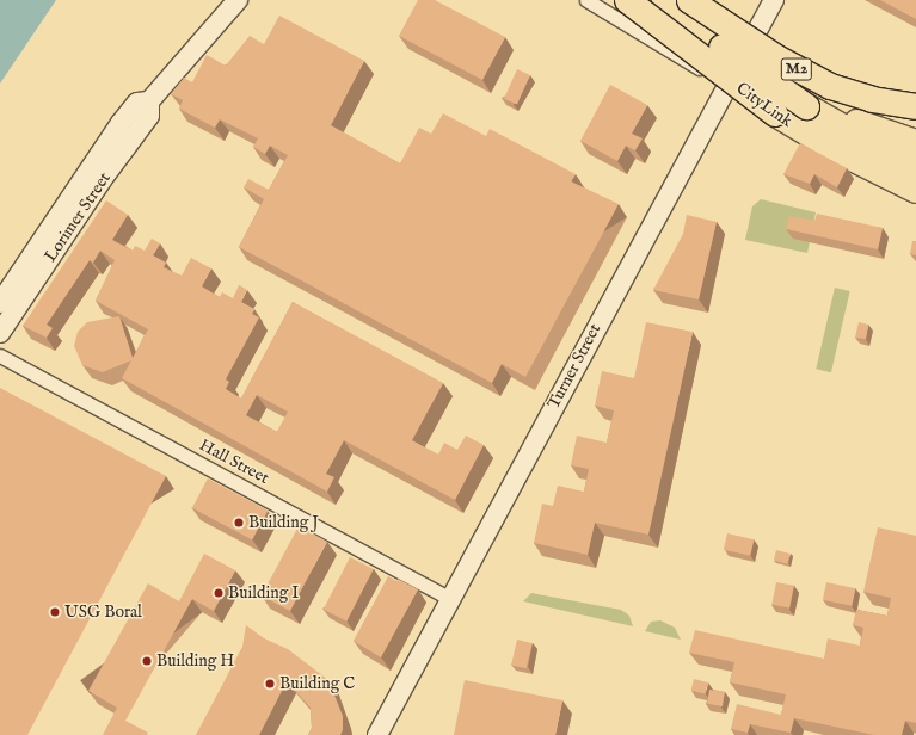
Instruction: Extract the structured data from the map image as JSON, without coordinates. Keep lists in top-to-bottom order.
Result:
{
  "streets": {
    "highway": ["M2", "CityLink"],
    "street": ["Lorimer Street", "Turner Street", "Hall Street"]
  },
  "crossings": [
    ["M2", "CityLink"],
    ["Turner Street", "Hall Street"]
  ],
  "places": [
    "Building J",
    "Building I",
    "USG Boral",
    "Building H",
    "Building C"
  ]
}
